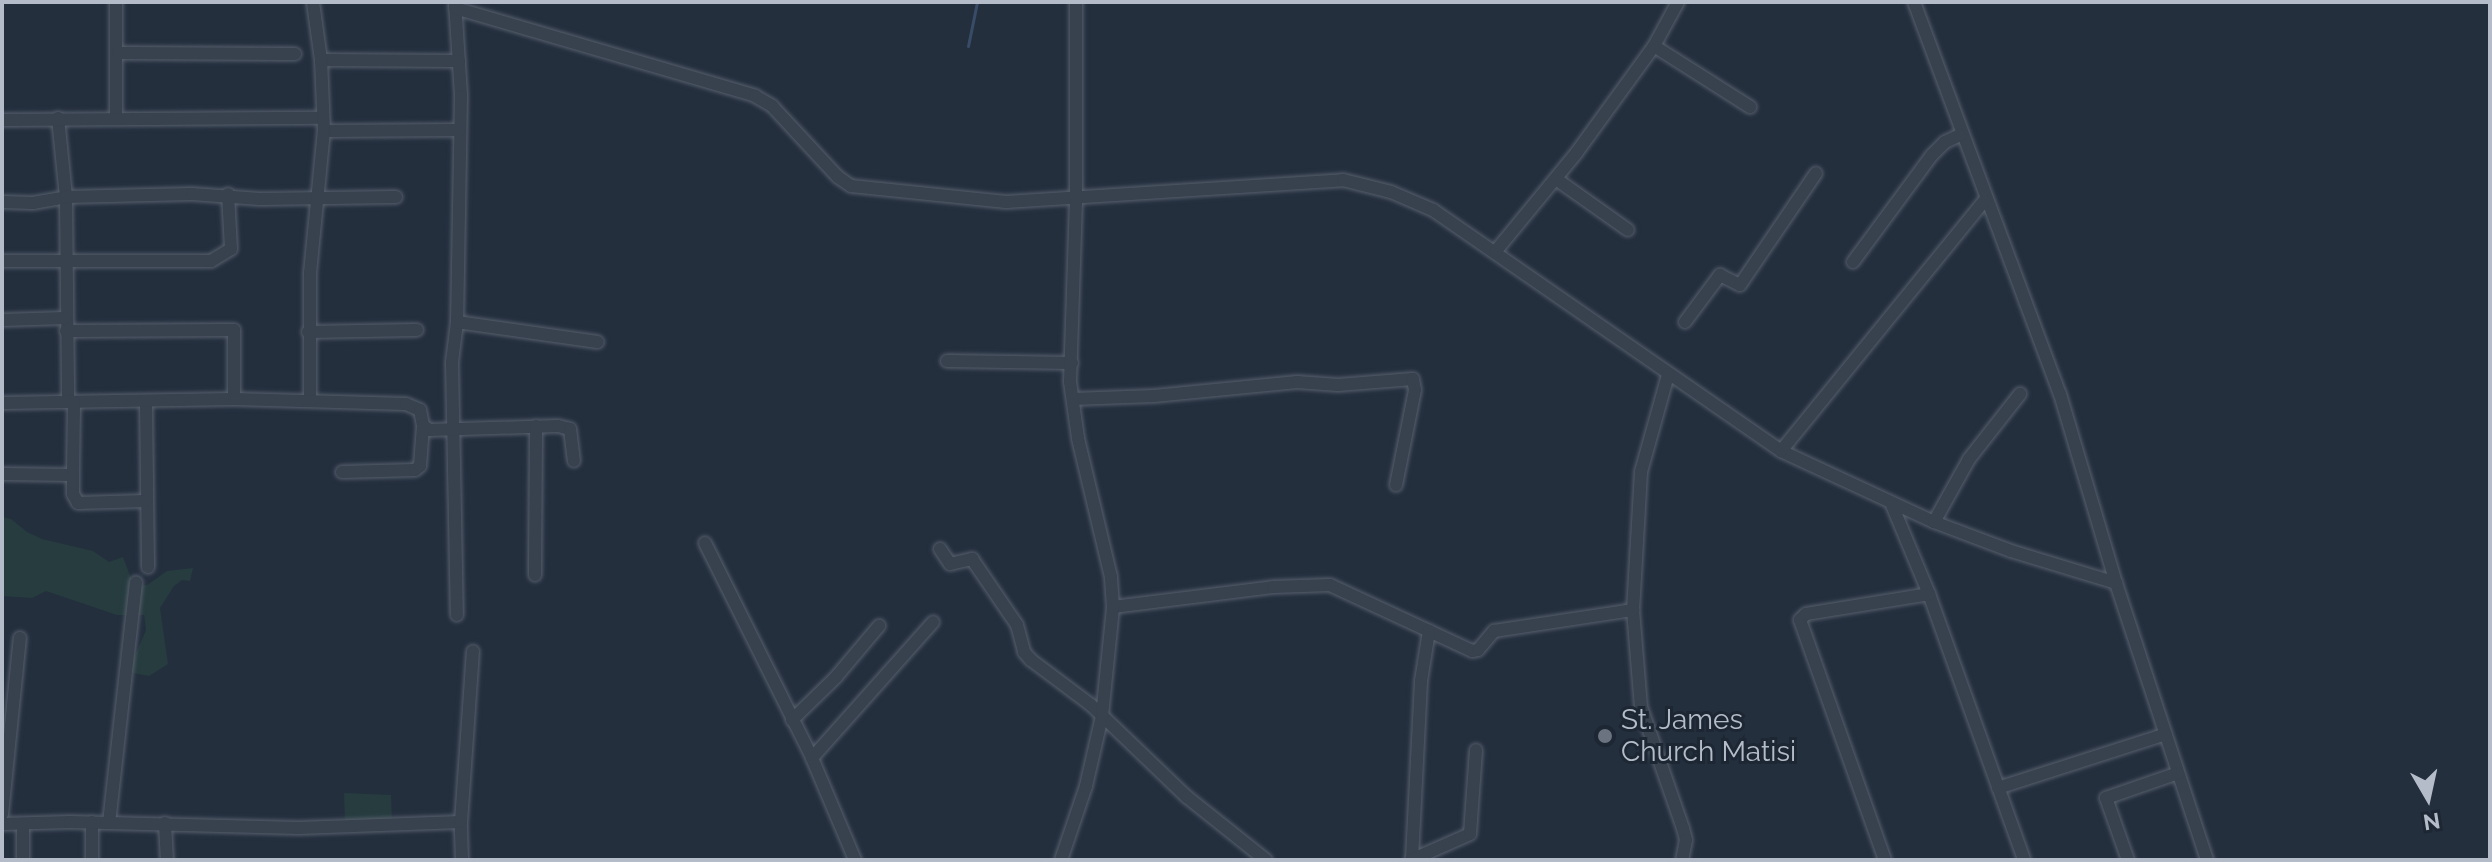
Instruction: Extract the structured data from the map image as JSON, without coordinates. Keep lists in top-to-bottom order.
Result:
{
  "places": ["St. James Church Matisi"],
  "north": "bottom"
}
